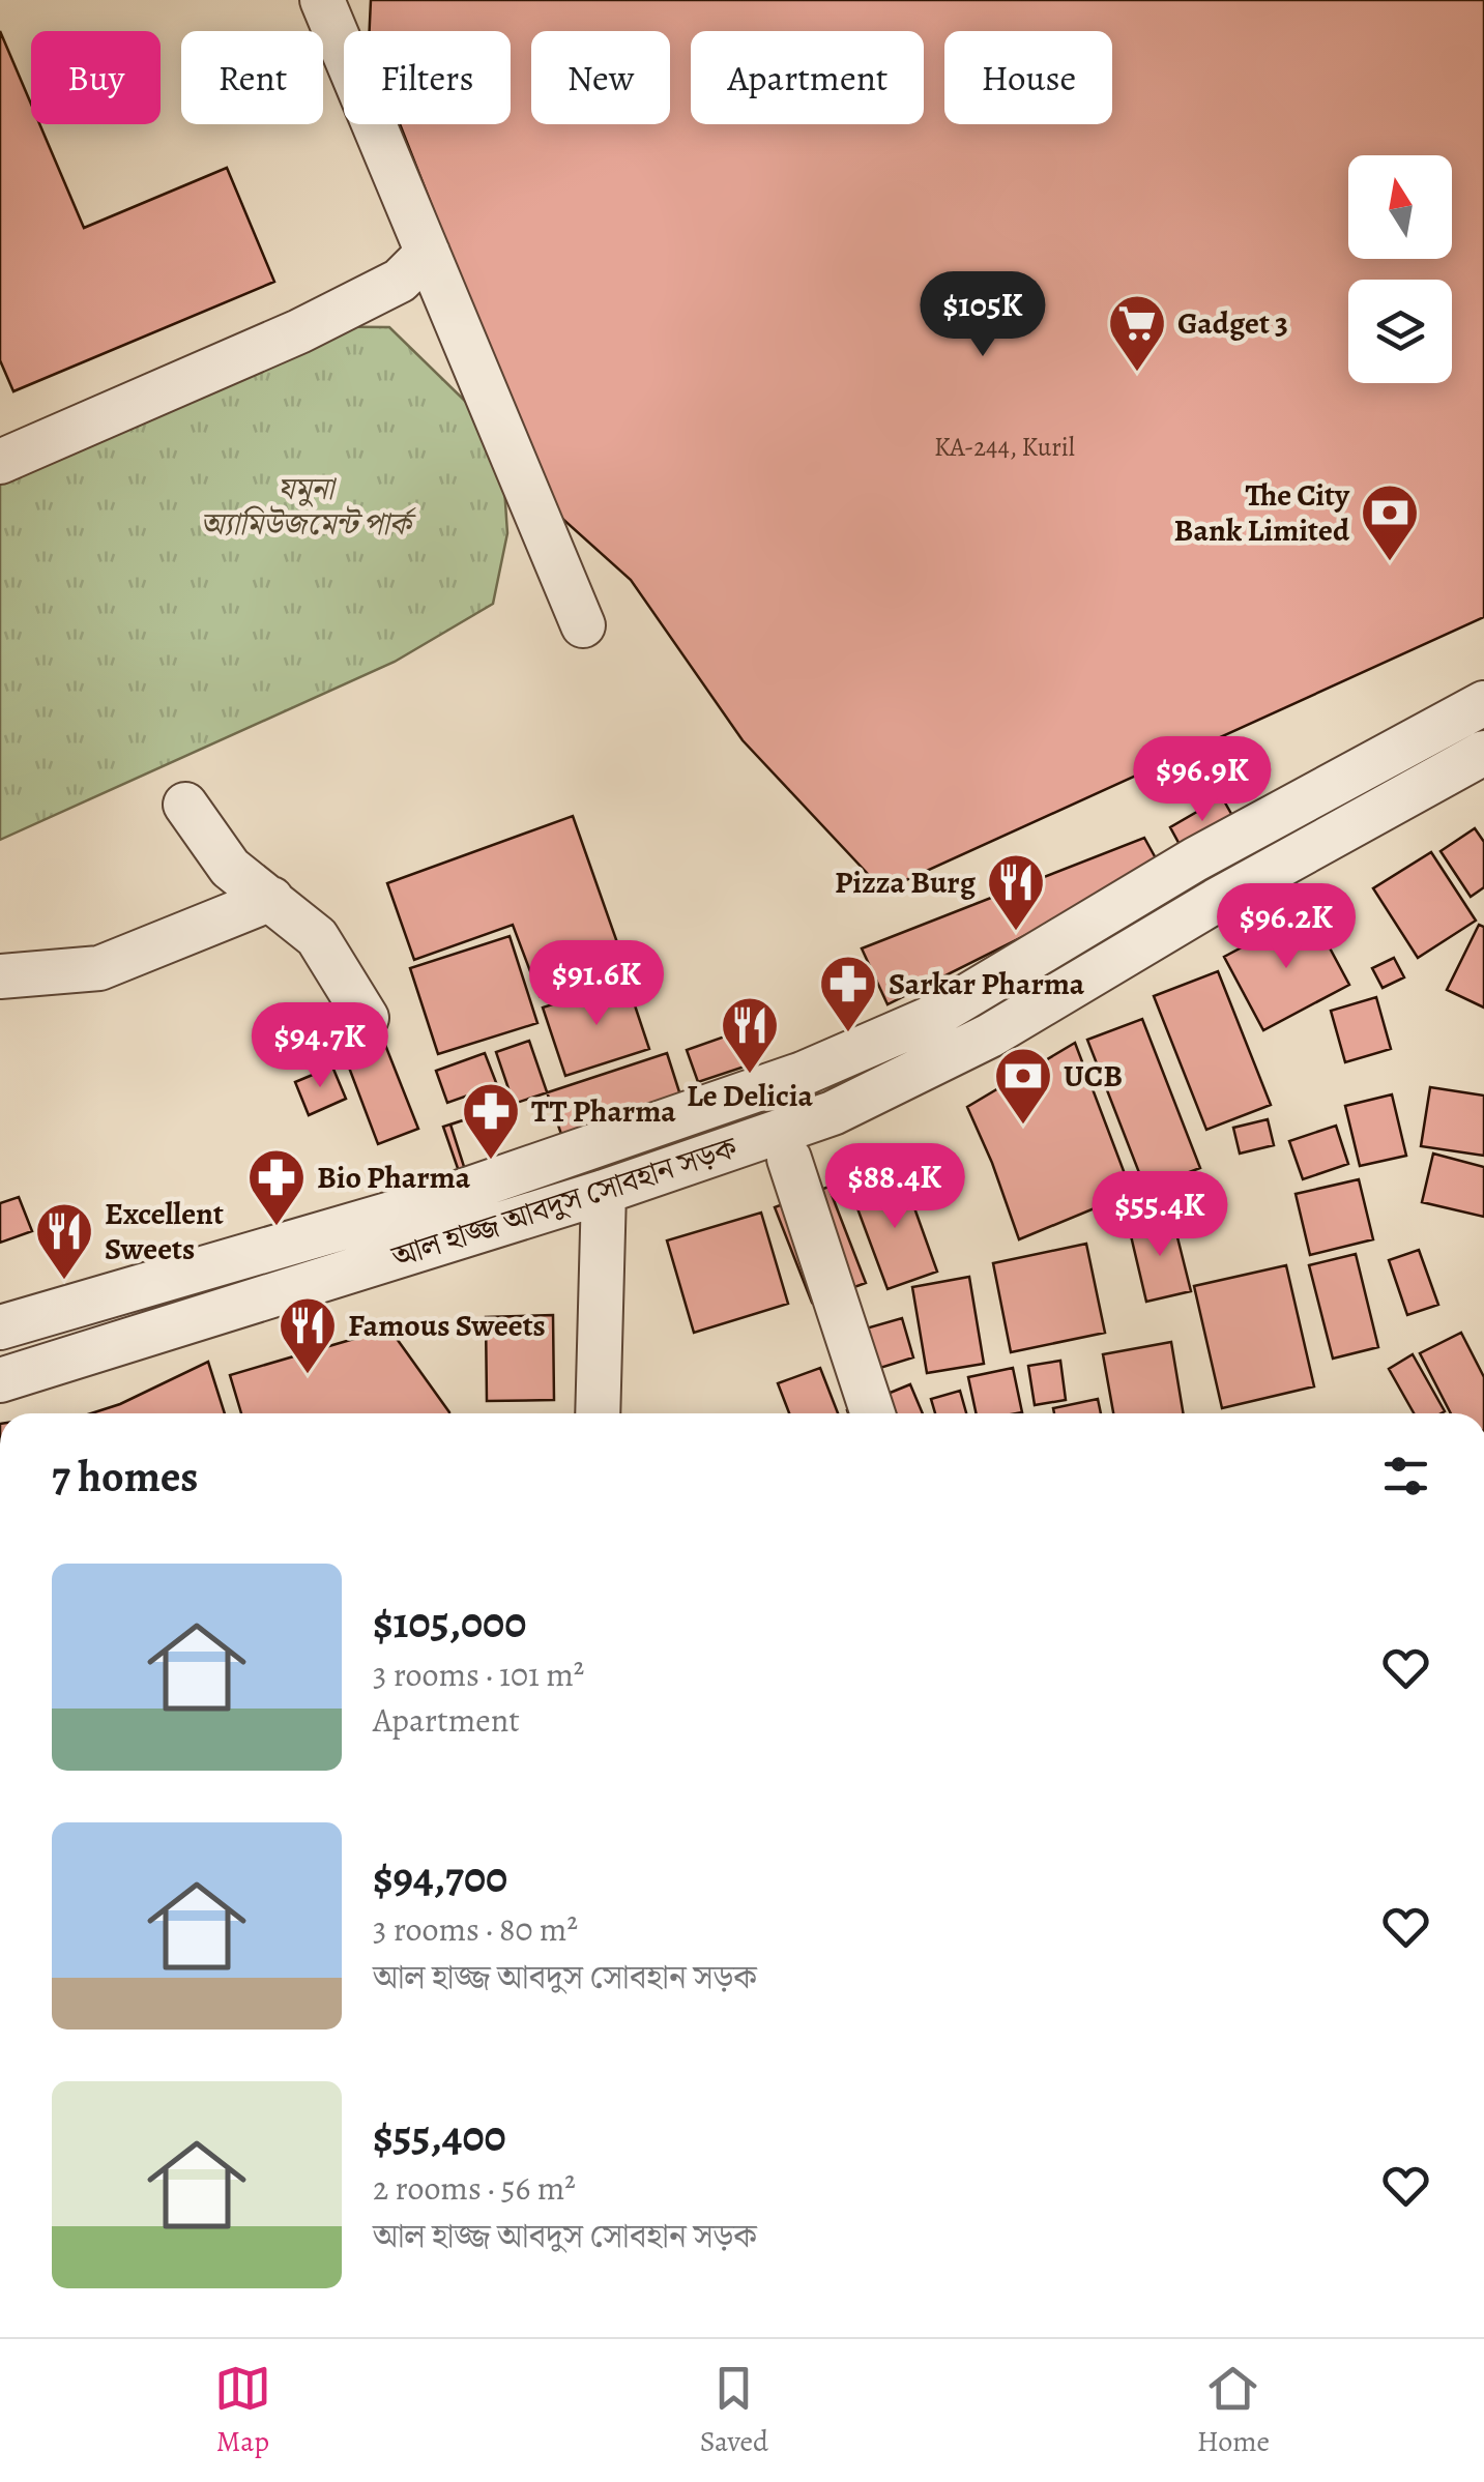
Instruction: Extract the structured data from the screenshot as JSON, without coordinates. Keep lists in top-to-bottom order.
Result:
{
  "streets": {
    "street": ["আল হাজ্জ আবদুস সোবহান সড়ক"]
  },
  "parks": ["যমুনা অ্যামিউজমেন্ট পার্ক"],
  "places": {
    "supermarket": ["Gadget 3"],
    "bank": ["The City Bank Limited", "UCB"],
    "restaurant": [
      "Pizza Burg",
      "Le Delicia",
      "Excellent Sweets",
      "Famous Sweets"
    ],
    "pharmacy": ["Sarkar Pharma", "TT Pharma", "Bio Pharma"]
  },
  "house_numbers": ["KA-244, Kuril"],
  "north": "top",
  "page": {
    "chip": [
      "Buy",
      "Rent",
      "Filters",
      "New",
      "Apartment",
      "House"
    ],
    "price": [
      "$105K",
      "$96.9K",
      "$96.2K",
      "$91.6K",
      "$94.7K",
      "$88.4K",
      "$55.4K"
    ],
    "heading": "7 homes",
    "list": [
      {
        "name": "$105,000",
        "note": "3 rooms · 101 m² · Apartment"
      },
      {
        "name": "$94,700",
        "note": "3 rooms · 80 m² · আল হাজ্জ আবদুস সোবহান সড়ক"
      },
      {
        "name": "$55,400",
        "note": "2 rooms · 56 m² · আল হাজ্জ আবদুস সোবহান সড়ক"
      }
    ],
    "tabs": ["Map", "Saved", "Home"]
  }
}
